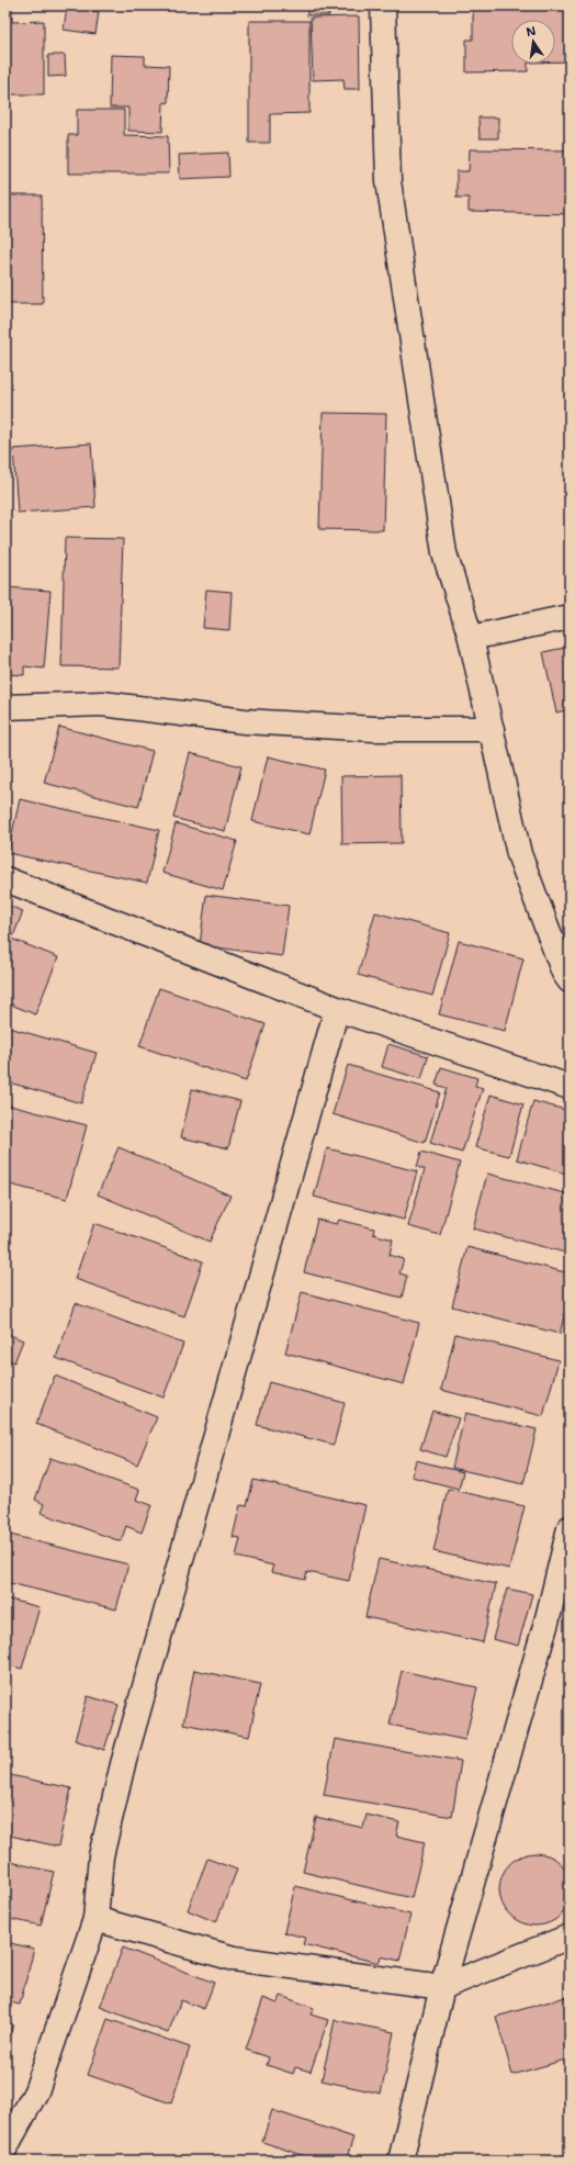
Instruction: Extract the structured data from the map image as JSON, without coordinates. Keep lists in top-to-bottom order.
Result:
{
  "north": "top"
}
